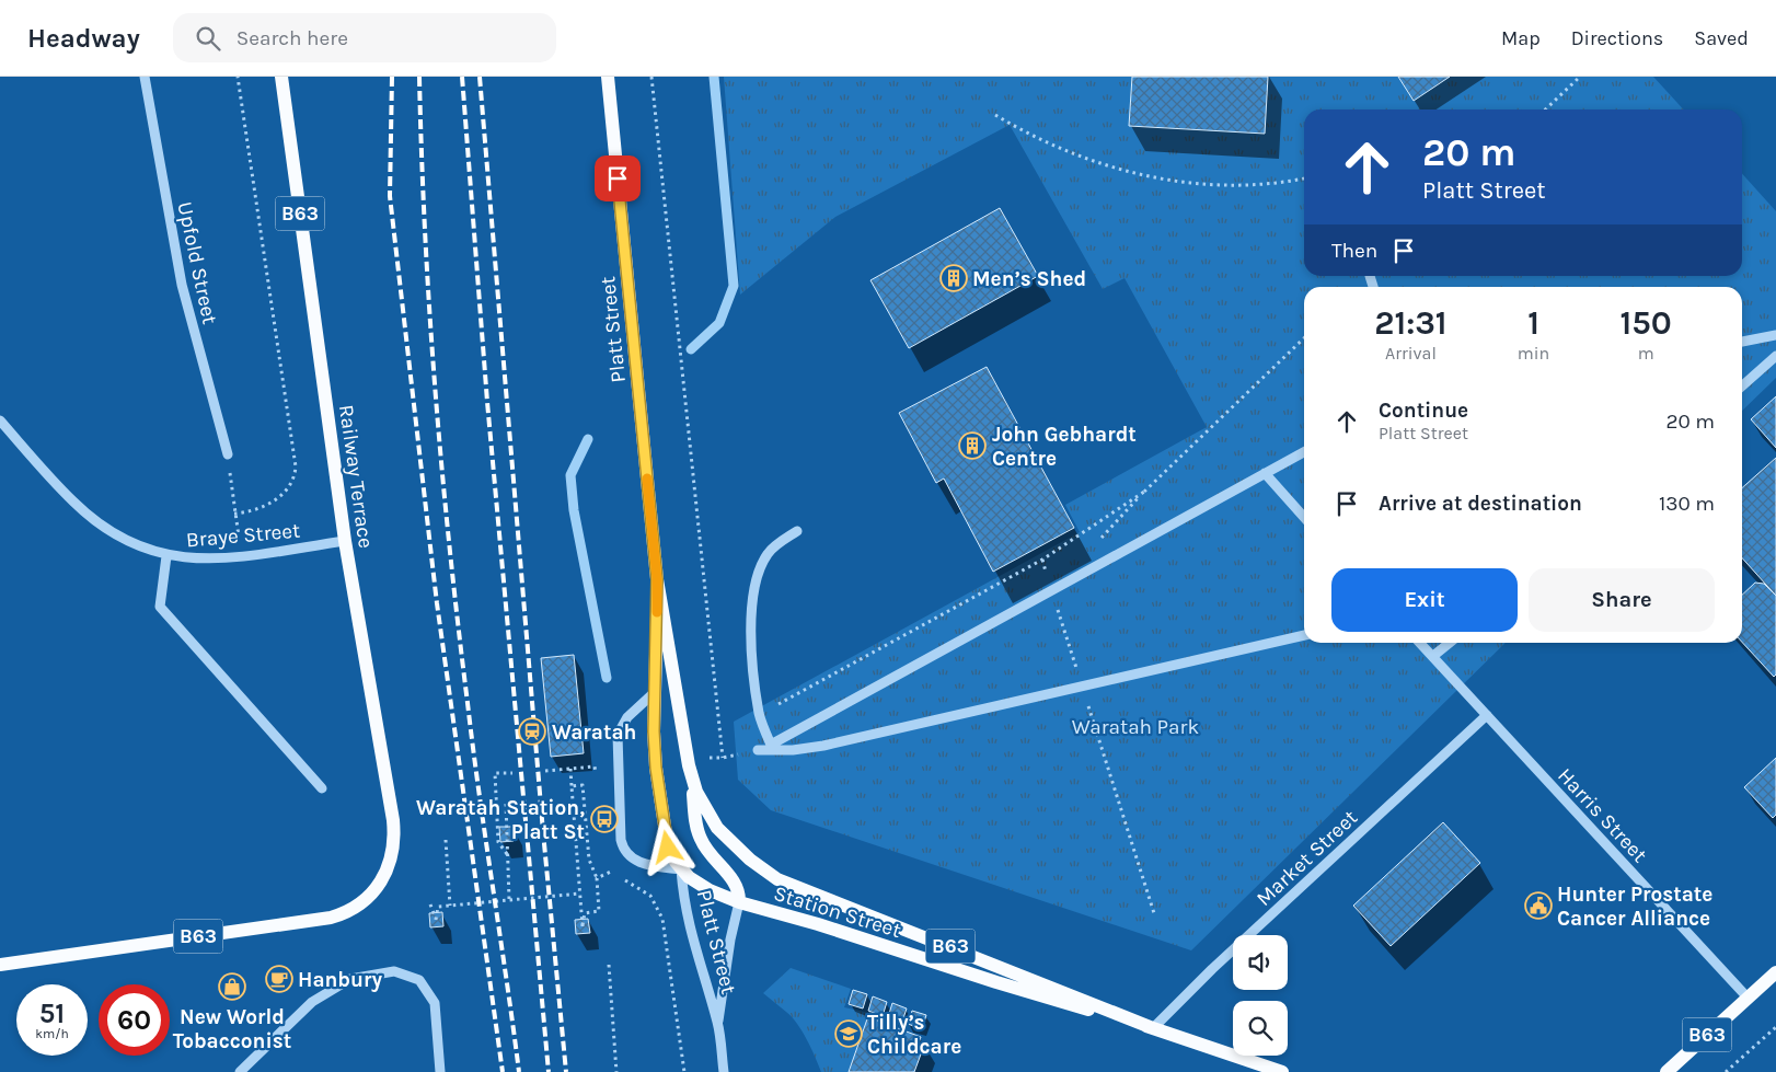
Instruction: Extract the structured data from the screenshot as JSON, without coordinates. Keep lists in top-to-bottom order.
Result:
{
  "streets": {
    "main road": [
      "B63",
      "Platt Street",
      "Railway Terrace",
      "Station Street"
    ],
    "street": [
      "Upfold Street",
      "Braye Street",
      "Harris Street",
      "Market Street"
    ]
  },
  "crossings": [
    ["B63", "Harris Street"],
    ["Platt Street", "Station Street"],
    ["Railway Terrace", "Braye Street"],
    ["Harris Street", "Market Street"],
    ["Market Street", "Station Street"]
  ],
  "parks": ["Waratah Park"],
  "places": {
    "building": ["Men’s Shed", "John Gebhardt Centre"],
    "station": ["Waratah"],
    "bus stop": ["Waratah Station, Platt St"],
    "public building": ["Hunter Prostate Cancer Alliance"],
    "cafe": ["Hanbury"],
    "shop": ["New World Tobacconist"],
    "school or university": ["Tilly’s Childcare"]
  },
  "page": {
    "header": "Headway",
    "search": "Search here",
    "nav": ["Map", "Directions", "Saved"],
    "turn": ["20 m", "Platt Street"],
    "then": "Then",
    "eta": [
      "21:31",
      "Arrival",
      "1",
      "min",
      "150",
      "m"
    ],
    "list": [
      {
        "name": "Continue",
        "note": "Platt Street",
        "value": "20 m"
      },
      {
        "name": "Arrive at destination",
        "value": "130 m"
      }
    ],
    "buttons": ["Exit", "Share"],
    "speed": "51 km/h",
    "limit": "60"
  }
}
